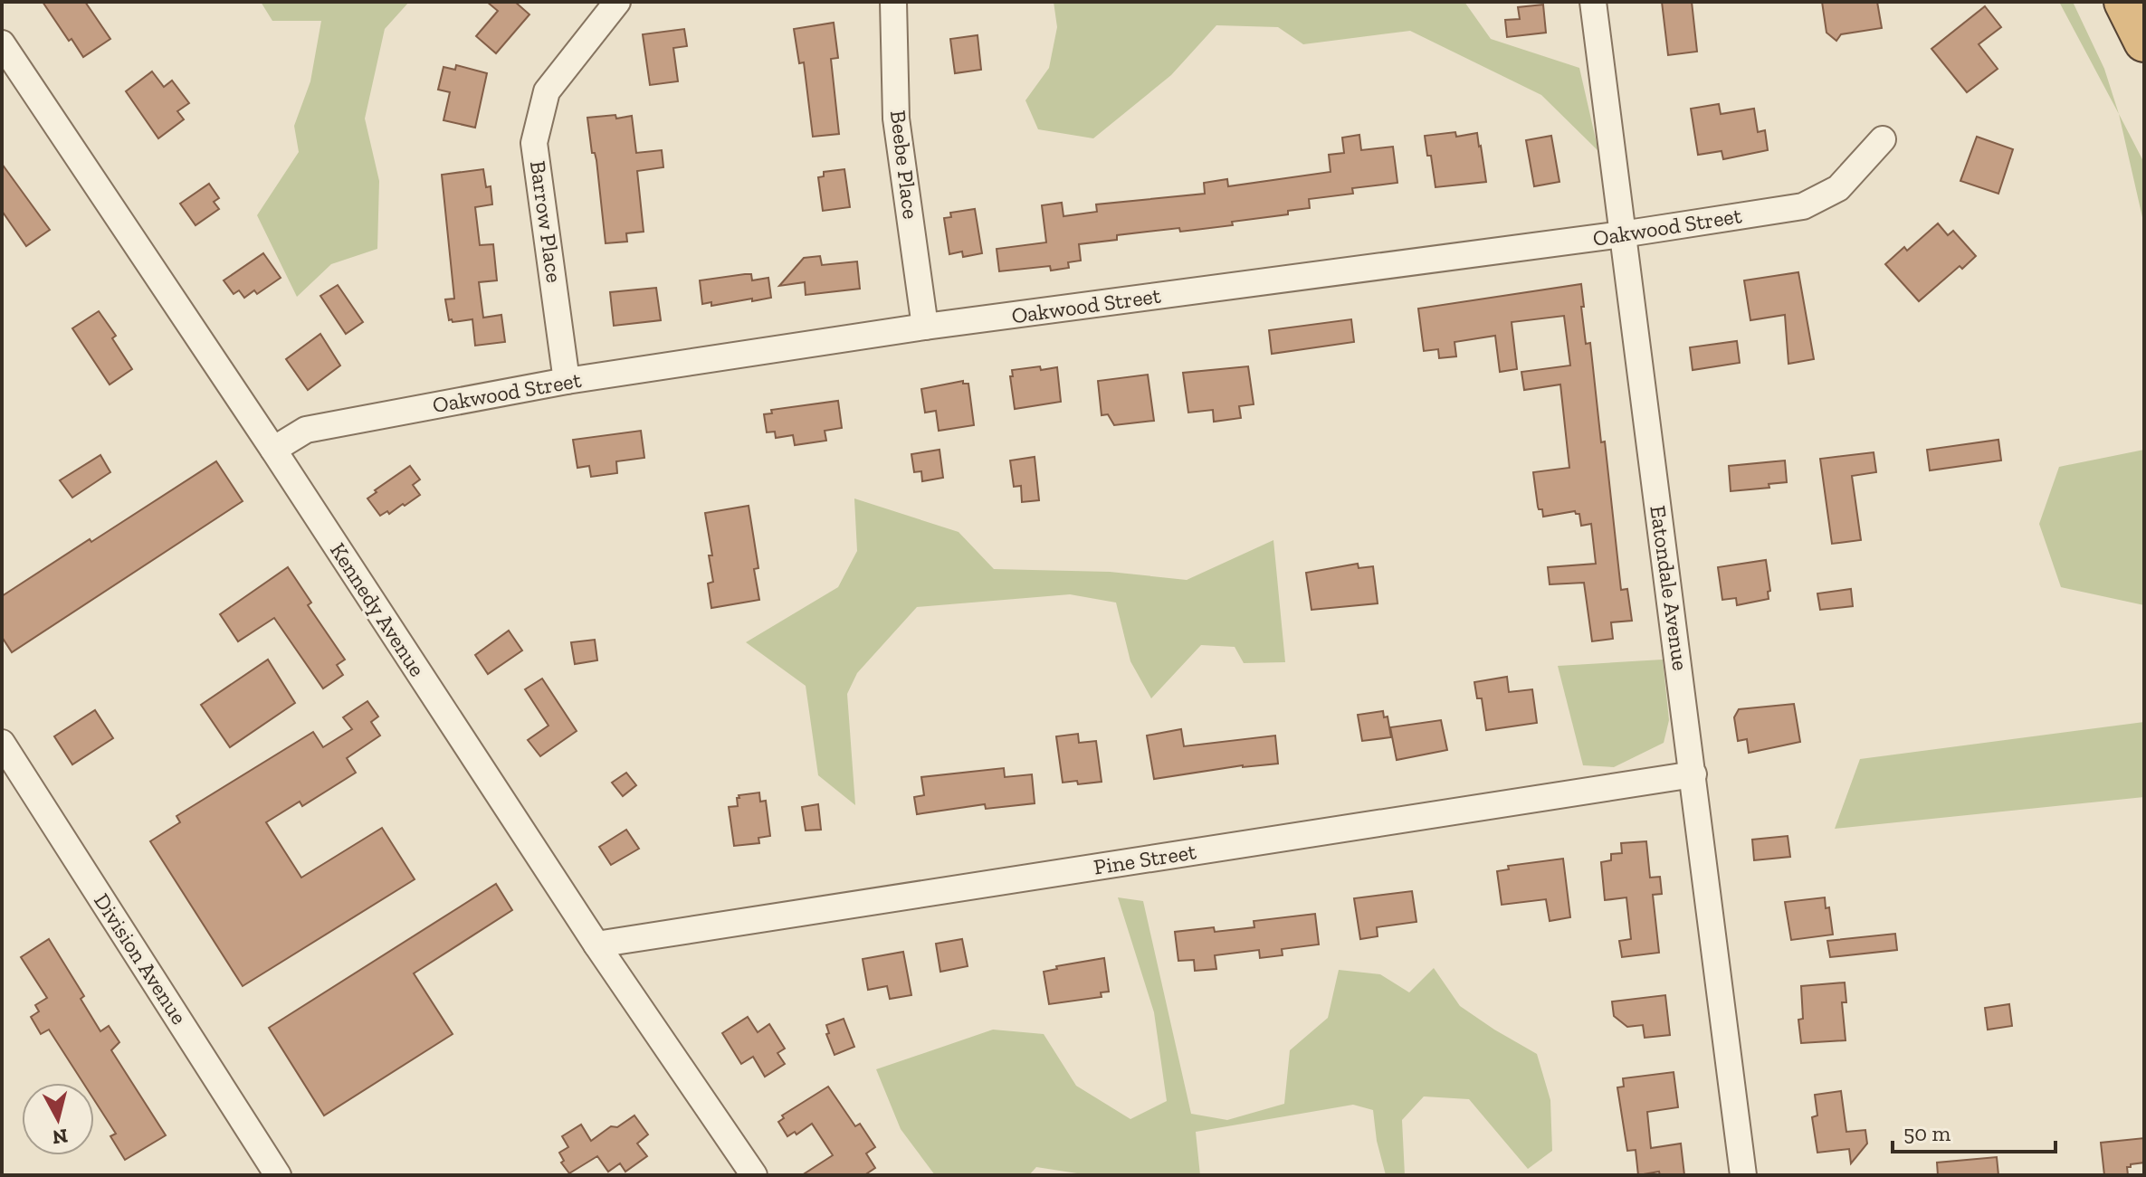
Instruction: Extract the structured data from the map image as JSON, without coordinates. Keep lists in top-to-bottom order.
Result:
{
  "streets": {
    "street": [
      "Beebe Place",
      "Barrow Place",
      "Oakwood Street",
      "Eatondale Avenue",
      "Kennedy Avenue",
      "Pine Street",
      "Division Avenue"
    ]
  },
  "crossings": [
    ["Beebe Place", "Oakwood Street"],
    ["Barrow Place", "Oakwood Street"],
    ["Oakwood Street", "Eatondale Avenue"],
    ["Oakwood Street", "Kennedy Avenue"],
    ["Eatondale Avenue", "Pine Street"],
    ["Kennedy Avenue", "Pine Street"]
  ],
  "scale_bar": "50 m",
  "north": "bottom"
}
